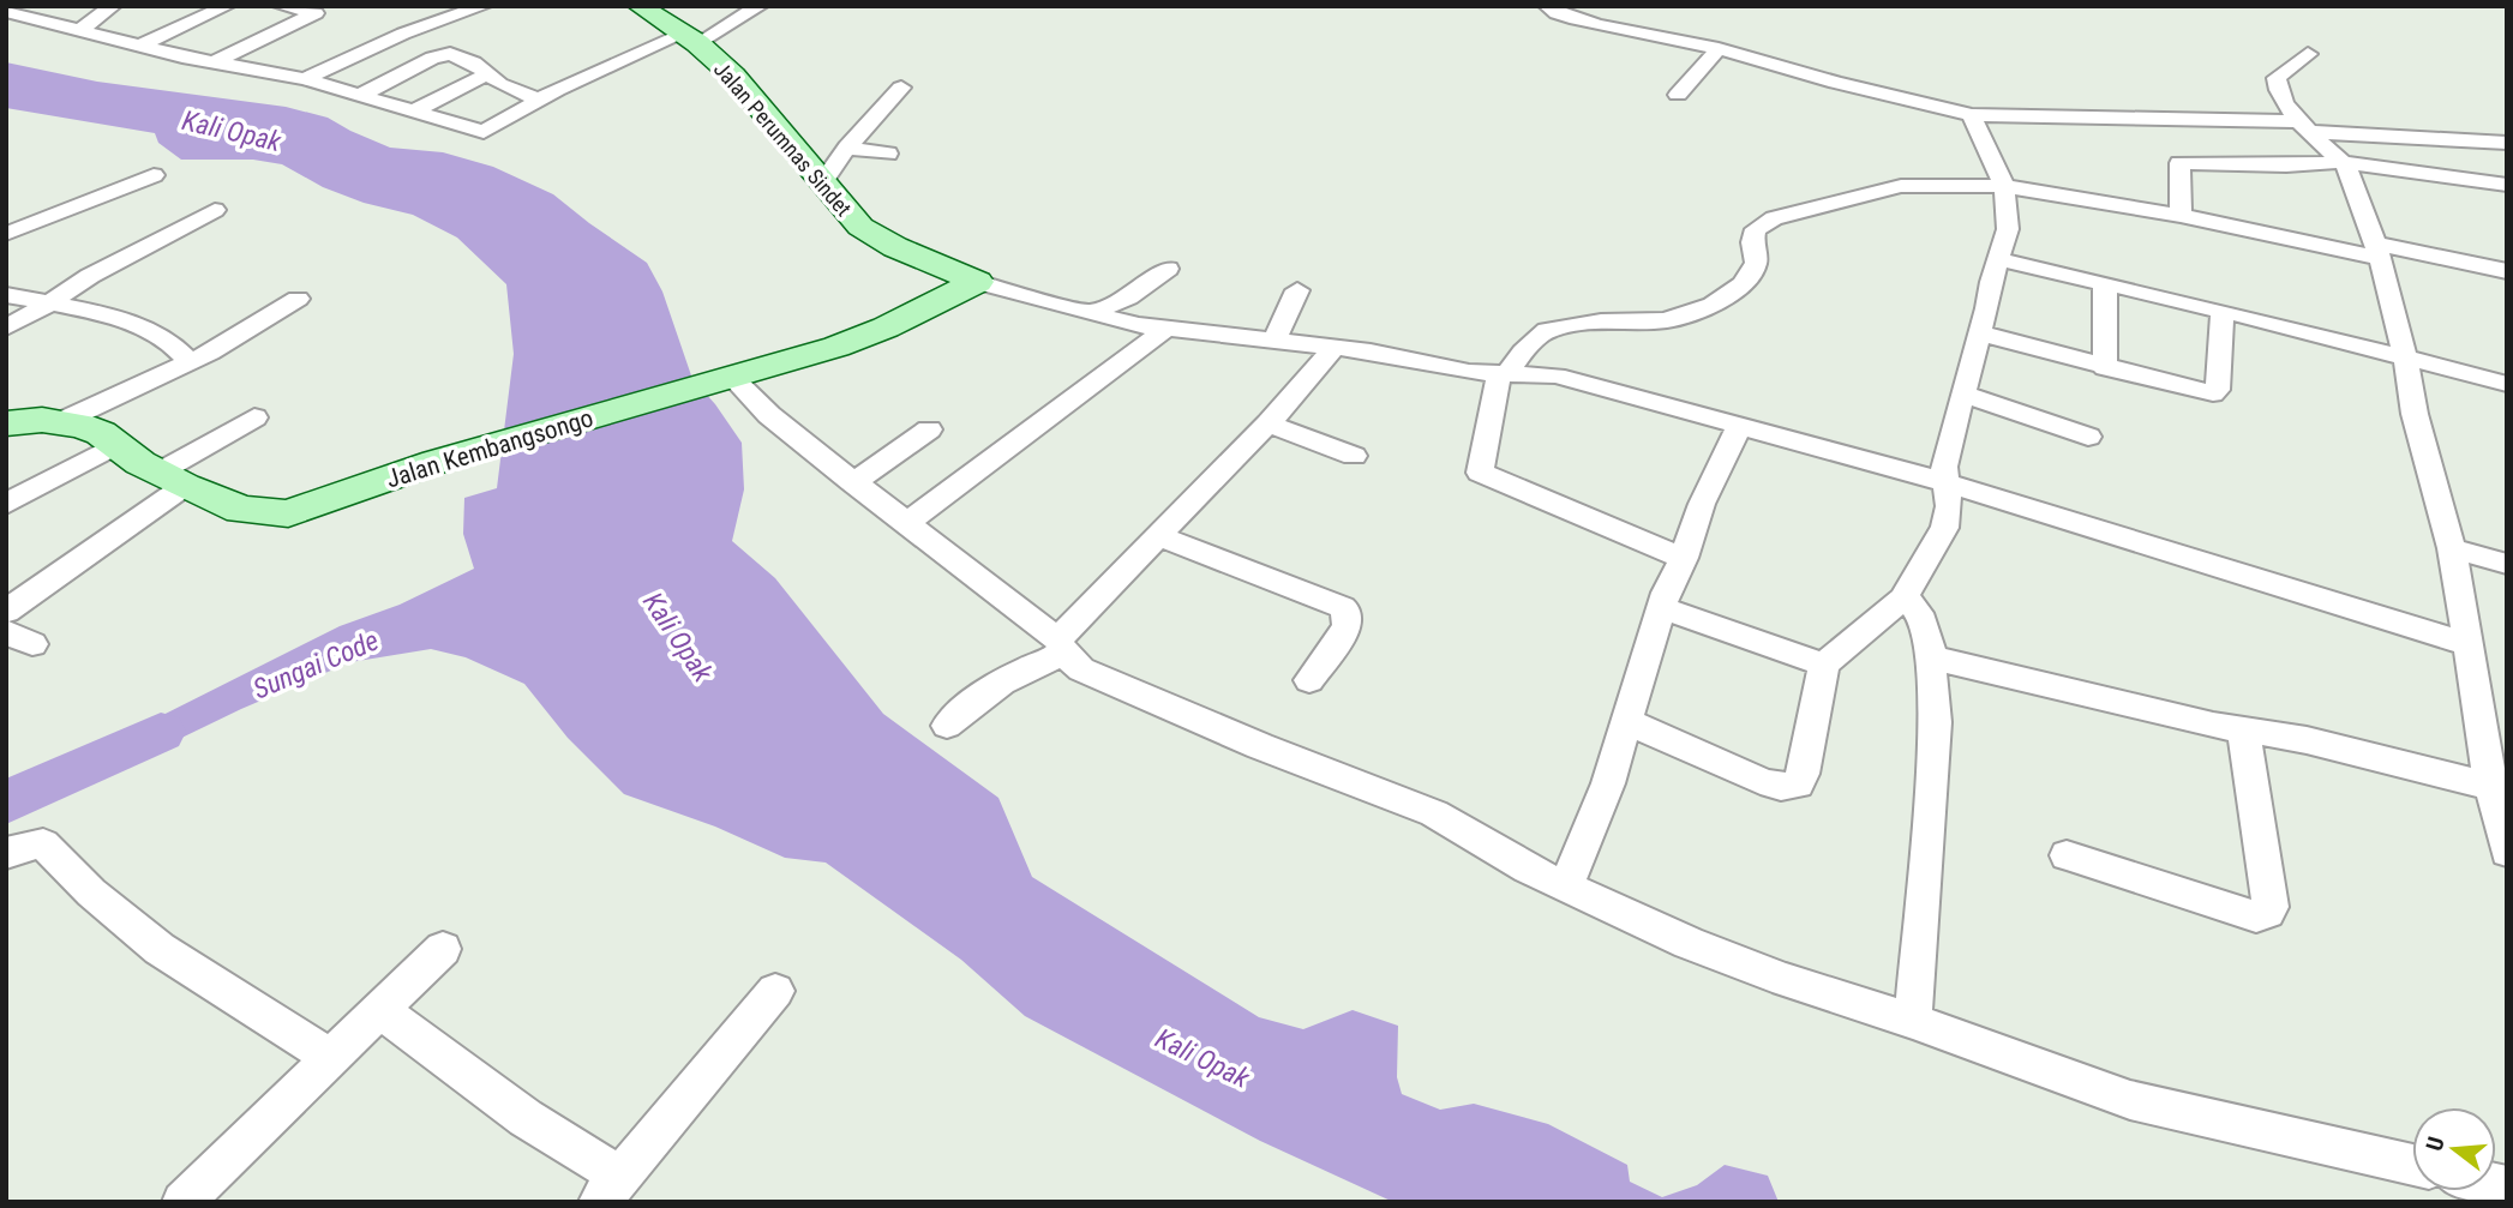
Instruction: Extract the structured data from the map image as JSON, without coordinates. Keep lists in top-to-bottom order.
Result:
{
  "streets": {
    "street": ["Jalan Perumnas Sindet", "Jalan Kembangsongo"]
  },
  "crossings": [
    ["Jalan Perumnas Sindet", "Jalan Kembangsongo"]
  ],
  "water": ["Kali Opak", "Sungai Code"],
  "north": "left"
}
